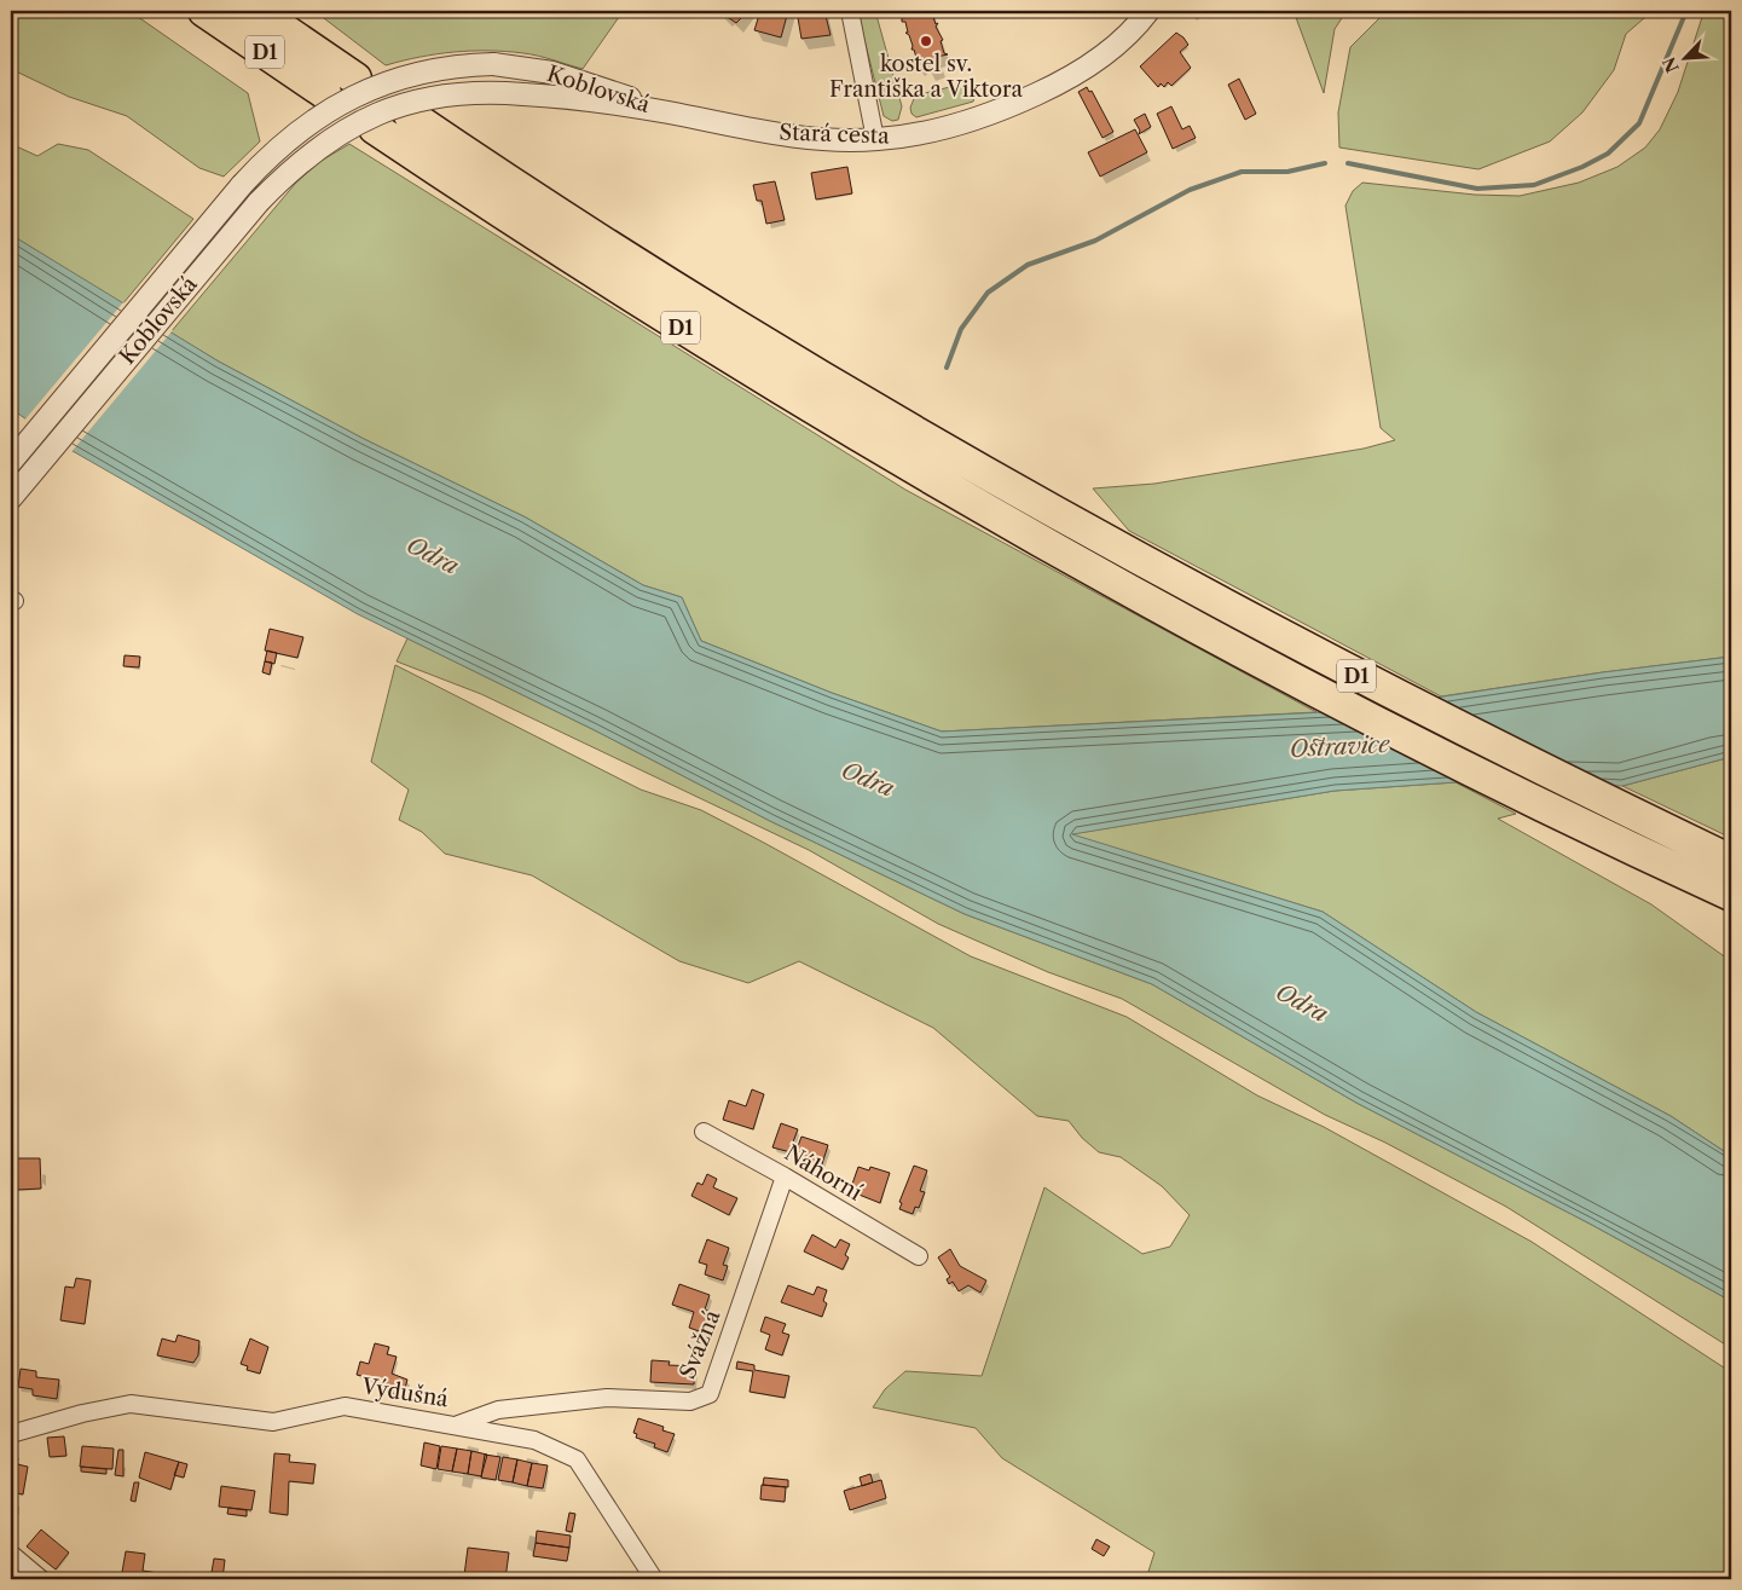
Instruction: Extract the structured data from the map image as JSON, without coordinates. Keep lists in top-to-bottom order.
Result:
{
  "streets": {
    "highway": ["D1"],
    "street": [
      "Koblovská",
      "Stará cesta",
      "Náhorní",
      "Svážná",
      "Výdušná"
    ]
  },
  "crossings": [
    ["Koblovská", "Stará cesta"],
    ["Náhorní", "Svážná"],
    ["Svážná", "Výdušná"]
  ],
  "water": ["Odra", "Ostravice"],
  "places": ["kostel sv. Františka a Viktora"],
  "north": "bottom left"
}
